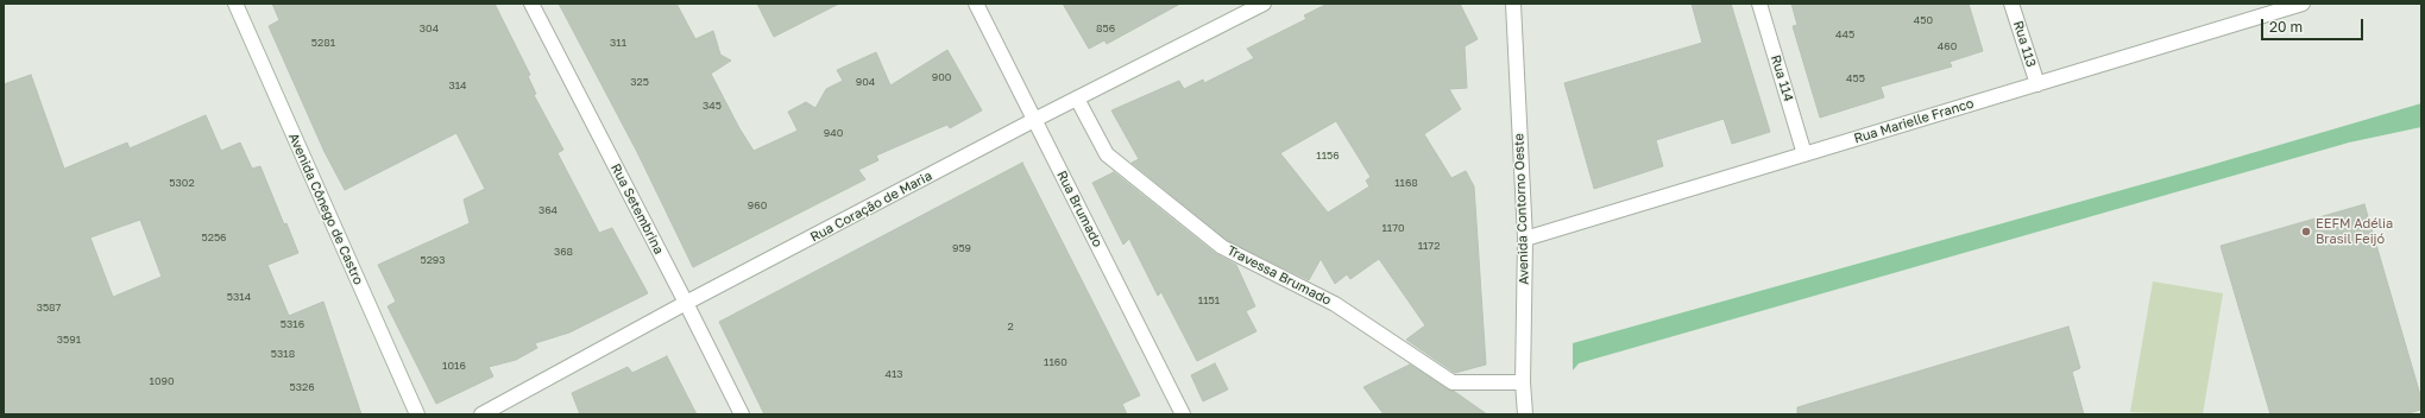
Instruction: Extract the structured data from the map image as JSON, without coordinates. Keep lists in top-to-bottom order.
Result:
{
  "streets": {
    "street": [
      "Rua 113",
      "Rua 114",
      "Rua Marielle Franco",
      "Rua Coração de Maria",
      "Avenida Cônego de Castro",
      "Rua Setembrina",
      "Rua Brumado",
      "Avenida Contorno Oeste",
      "Travessa Brumado"
    ]
  },
  "crossings": [
    ["Rua 113", "Rua Marielle Franco"],
    ["Rua 114", "Rua Marielle Franco"],
    ["Rua Marielle Franco", "Avenida Contorno Oeste"],
    ["Rua Coração de Maria", "Rua Setembrina"],
    ["Rua Coração de Maria", "Rua Brumado"],
    ["Rua Coração de Maria", "Travessa Brumado"],
    ["Avenida Contorno Oeste", "Travessa Brumado"]
  ],
  "places": ["EEFM Adélia Brasil Feijó"],
  "house_numbers": [
    "450",
    "304",
    "856",
    "445",
    "5281",
    "311",
    "460",
    "900",
    "455",
    "325",
    "904",
    "314",
    "345",
    "940",
    "1156",
    "5302",
    "1168",
    "960",
    "364",
    "1170",
    "5256",
    "1172",
    "959",
    "368",
    "5293",
    "5314",
    "1151",
    "3587",
    "5316",
    "2",
    "3591",
    "5318",
    "1160",
    "1016",
    "413",
    "1090",
    "5326"
  ],
  "scale_bar": "20 m"
}
